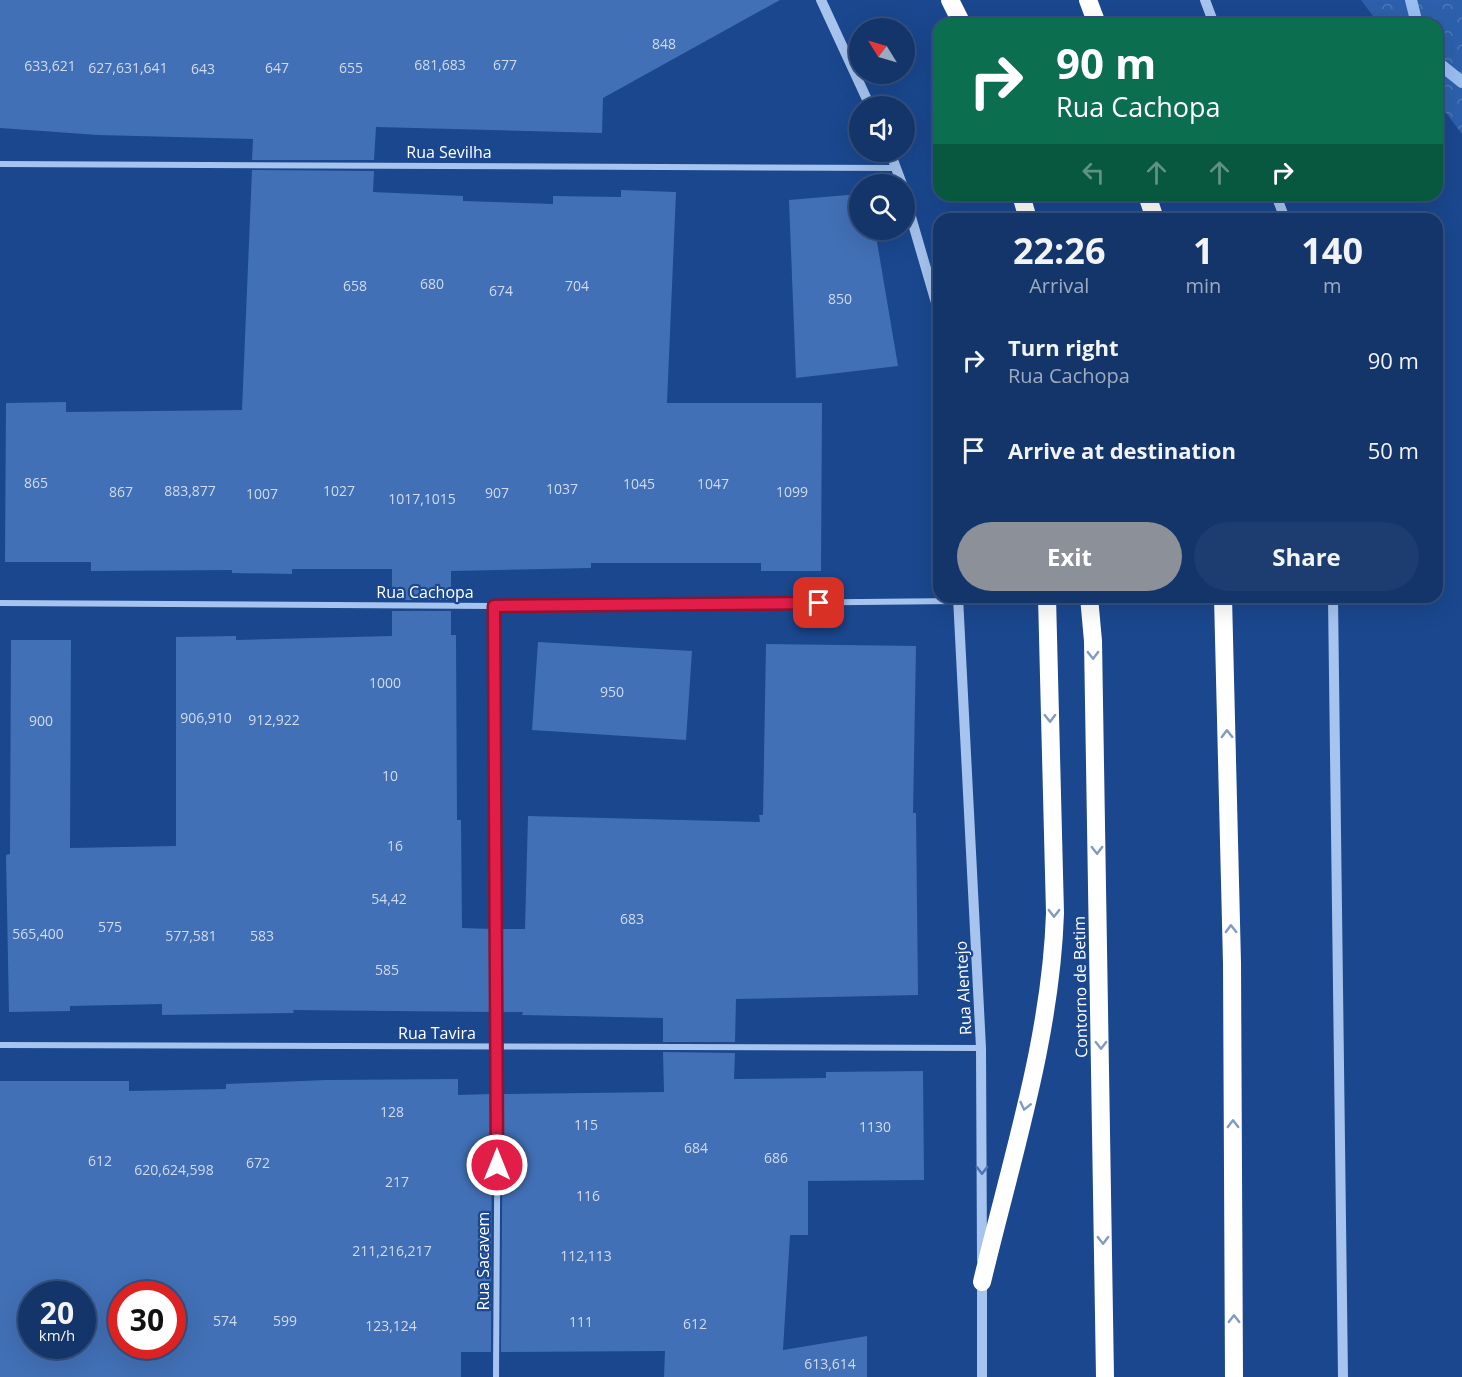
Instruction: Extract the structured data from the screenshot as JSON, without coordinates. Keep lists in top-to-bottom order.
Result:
{
  "streets": {
    "highway": ["Contorno de Betim"],
    "street": [
      "Rua Sevilha",
      "Rua Cachopa",
      "Rua Alentejo",
      "Rua Tavira",
      "Rua Sacavem"
    ]
  },
  "crossings": [
    ["Rua Cachopa", "Rua Sacavem"],
    ["Rua Alentejo", "Rua Tavira"],
    ["Rua Tavira", "Rua Sacavem"]
  ],
  "house_numbers": [
    "848",
    "681,683",
    "677",
    "633,621",
    "627,631,641",
    "647",
    "655",
    "643",
    "680",
    "658",
    "704",
    "674",
    "850",
    "865",
    "1045",
    "1047",
    "1037",
    "883,877",
    "1027",
    "867",
    "1099",
    "907",
    "1007",
    "1017,1015",
    "1000",
    "950",
    "906,910",
    "912,922",
    "900",
    "10",
    "16",
    "54,42",
    "683",
    "575",
    "565,400",
    "577,581",
    "583",
    "585",
    "128",
    "115",
    "1130",
    "684",
    "686",
    "612",
    "672",
    "620,624,598",
    "217",
    "116",
    "211,216,217",
    "112,113",
    "574",
    "599",
    "111",
    "612",
    "123,124",
    "613,614"
  ],
  "north": "top left",
  "page": {
    "turn": ["90 m", "Rua Cachopa"],
    "eta": [
      "22:26",
      "Arrival",
      "1",
      "min",
      "140",
      "m"
    ],
    "list": [
      {
        "name": "Turn right",
        "note": "Rua Cachopa",
        "value": "90 m"
      },
      {
        "name": "Arrive at destination",
        "value": "50 m"
      }
    ],
    "buttons": ["Exit", "Share"],
    "speed": "20 km/h",
    "limit": "30"
  }
}
